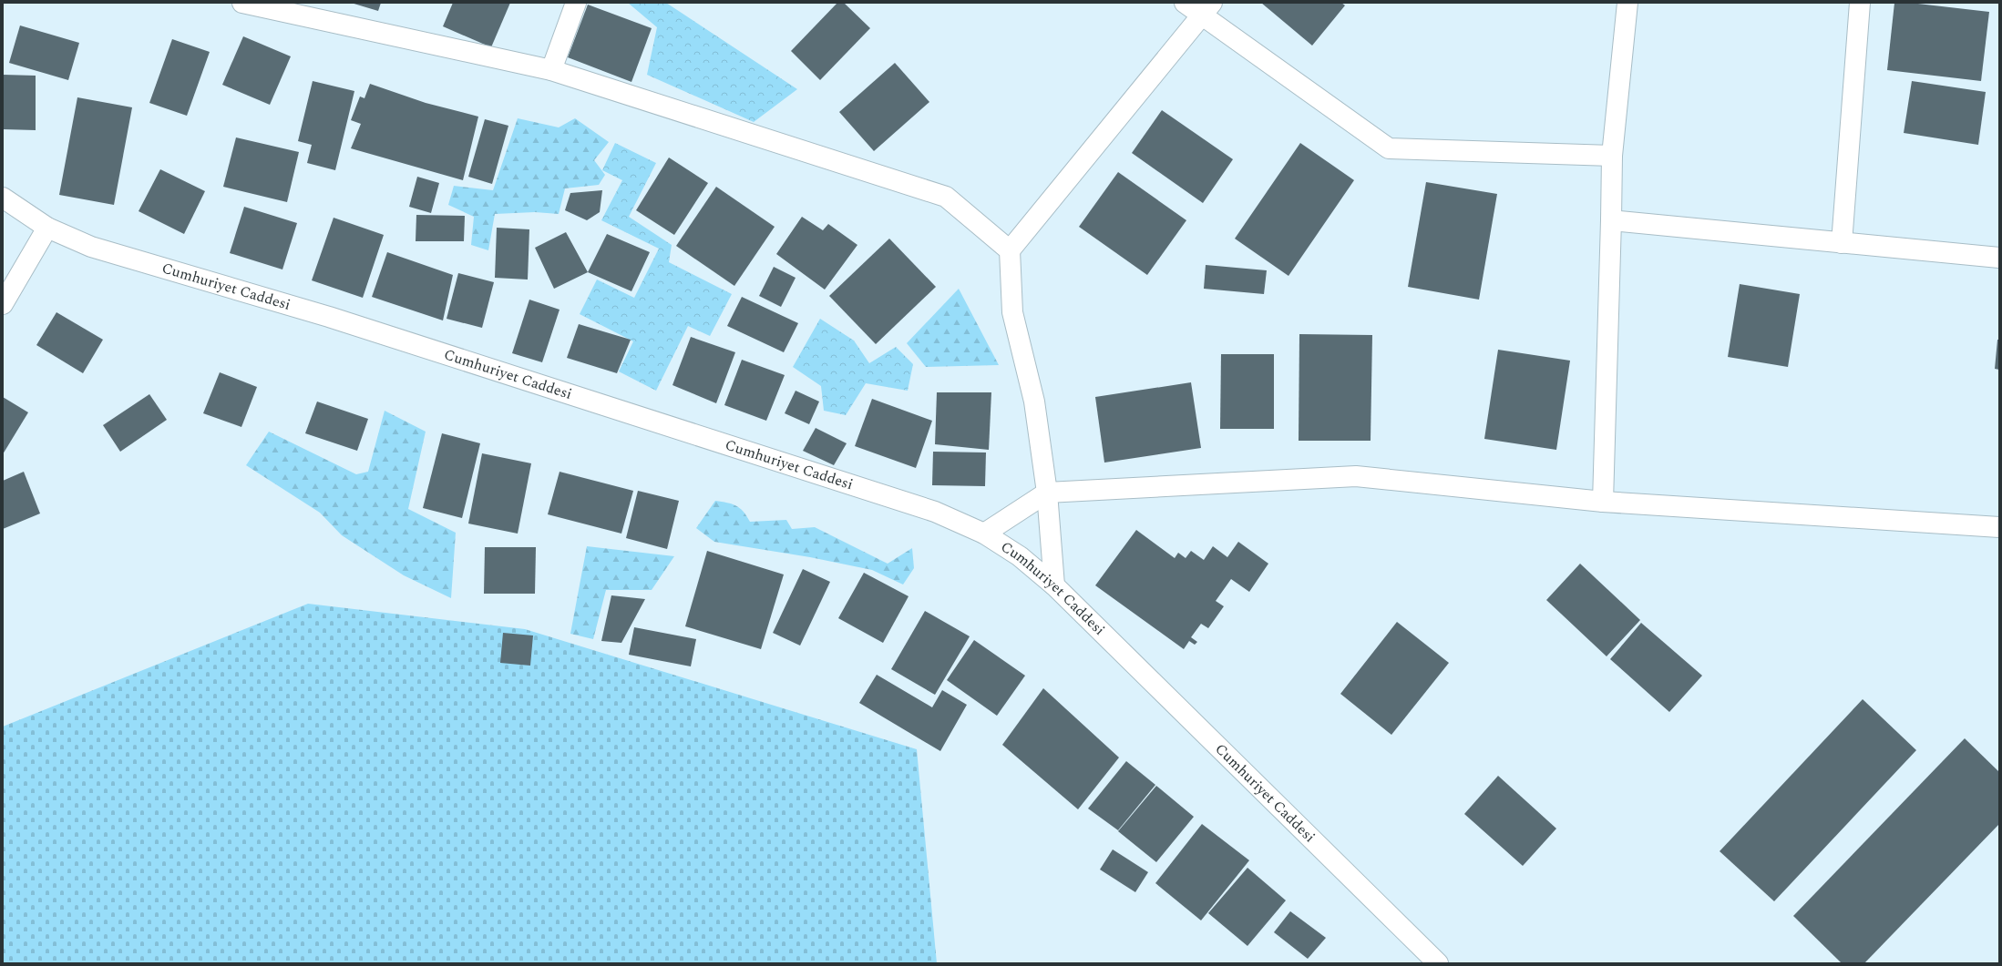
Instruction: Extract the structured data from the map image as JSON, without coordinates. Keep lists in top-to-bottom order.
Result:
{
  "streets": {
    "street": ["Cumhuriyet Caddesi"]
  }
}
